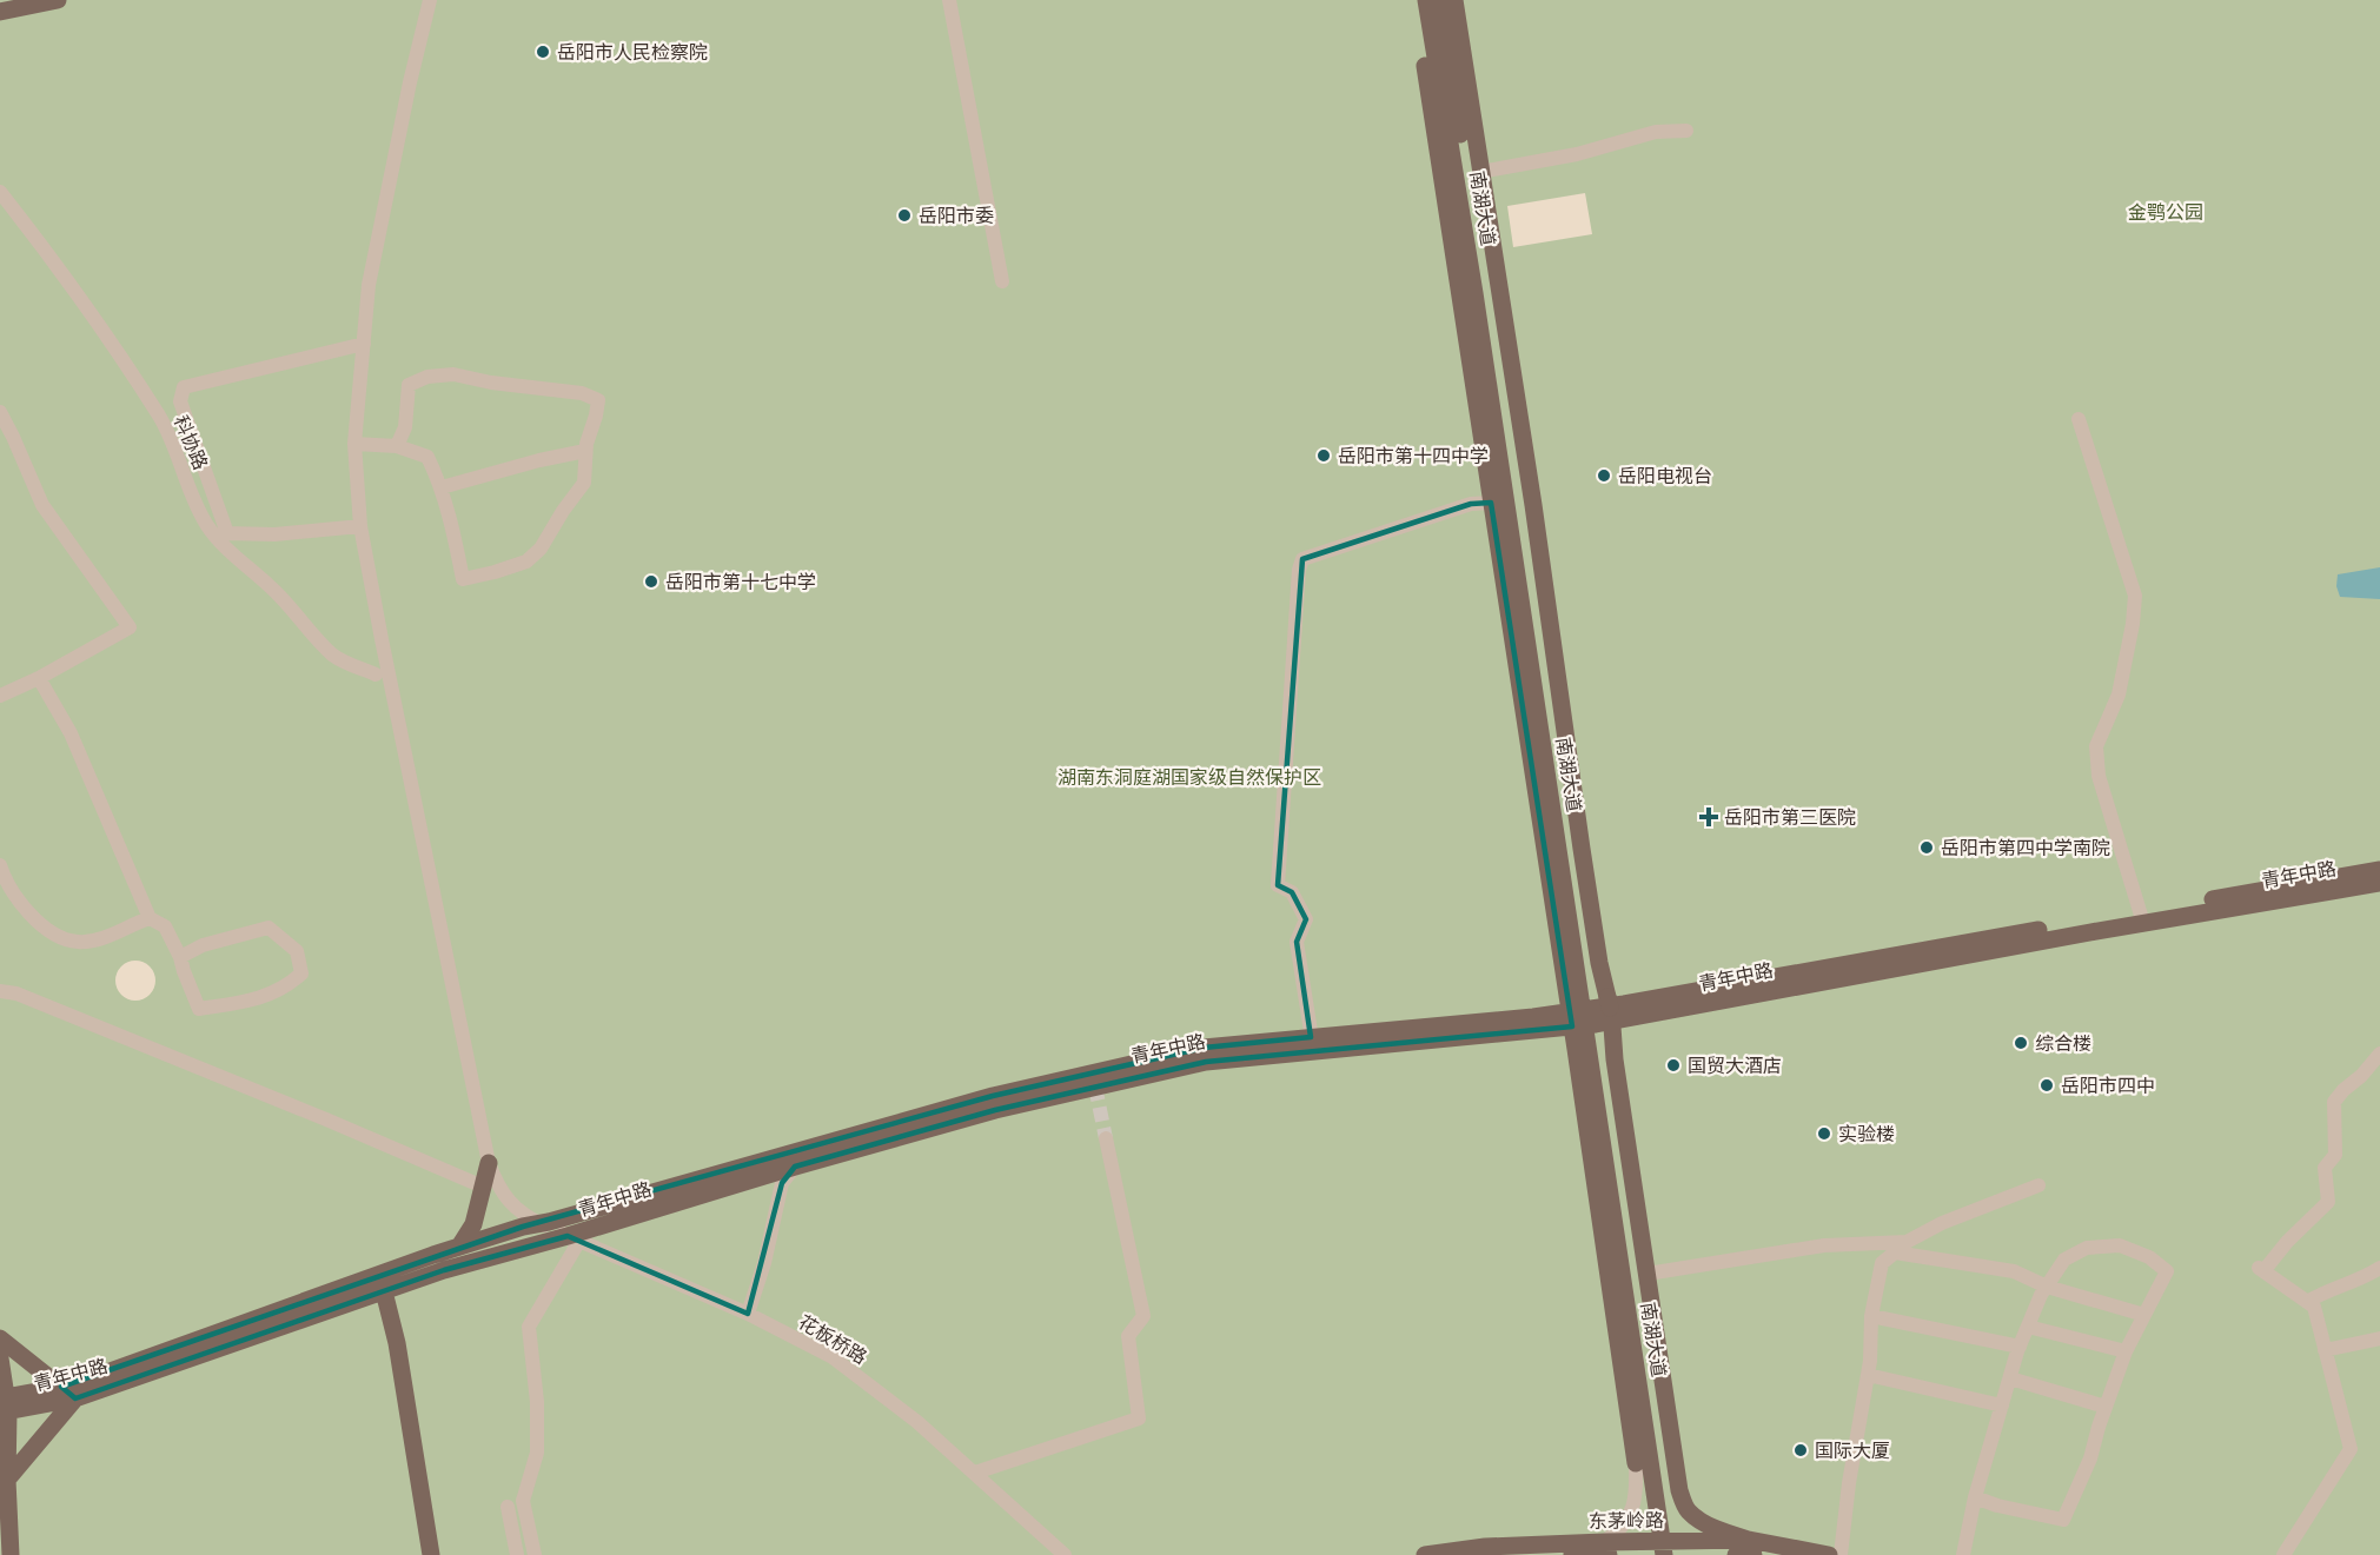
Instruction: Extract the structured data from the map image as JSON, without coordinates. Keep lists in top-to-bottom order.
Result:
{
  "streets": {
    "main road": ["南湖大道", "青年中路", "东茅岭路"],
    "street": ["科协路", "花板桥路"]
  },
  "crossings": [
    ["南湖大道", "青年中路"],
    ["南湖大道", "东茅岭路"],
    ["青年中路", "花板桥路"]
  ],
  "parks": ["金鹗公园", "湖南东洞庭湖国家级自然保护区"],
  "places": {
    "other": [
      "岳阳市人民检察院",
      "岳阳市委",
      "岳阳市第十四中学",
      "岳阳电视台",
      "岳阳市第十七中学",
      "岳阳市第四中学南院",
      "综合楼",
      "国贸大酒店",
      "岳阳市四中",
      "实验楼",
      "国际大厦"
    ],
    "health": ["岳阳市第三医院"]
  }
}
